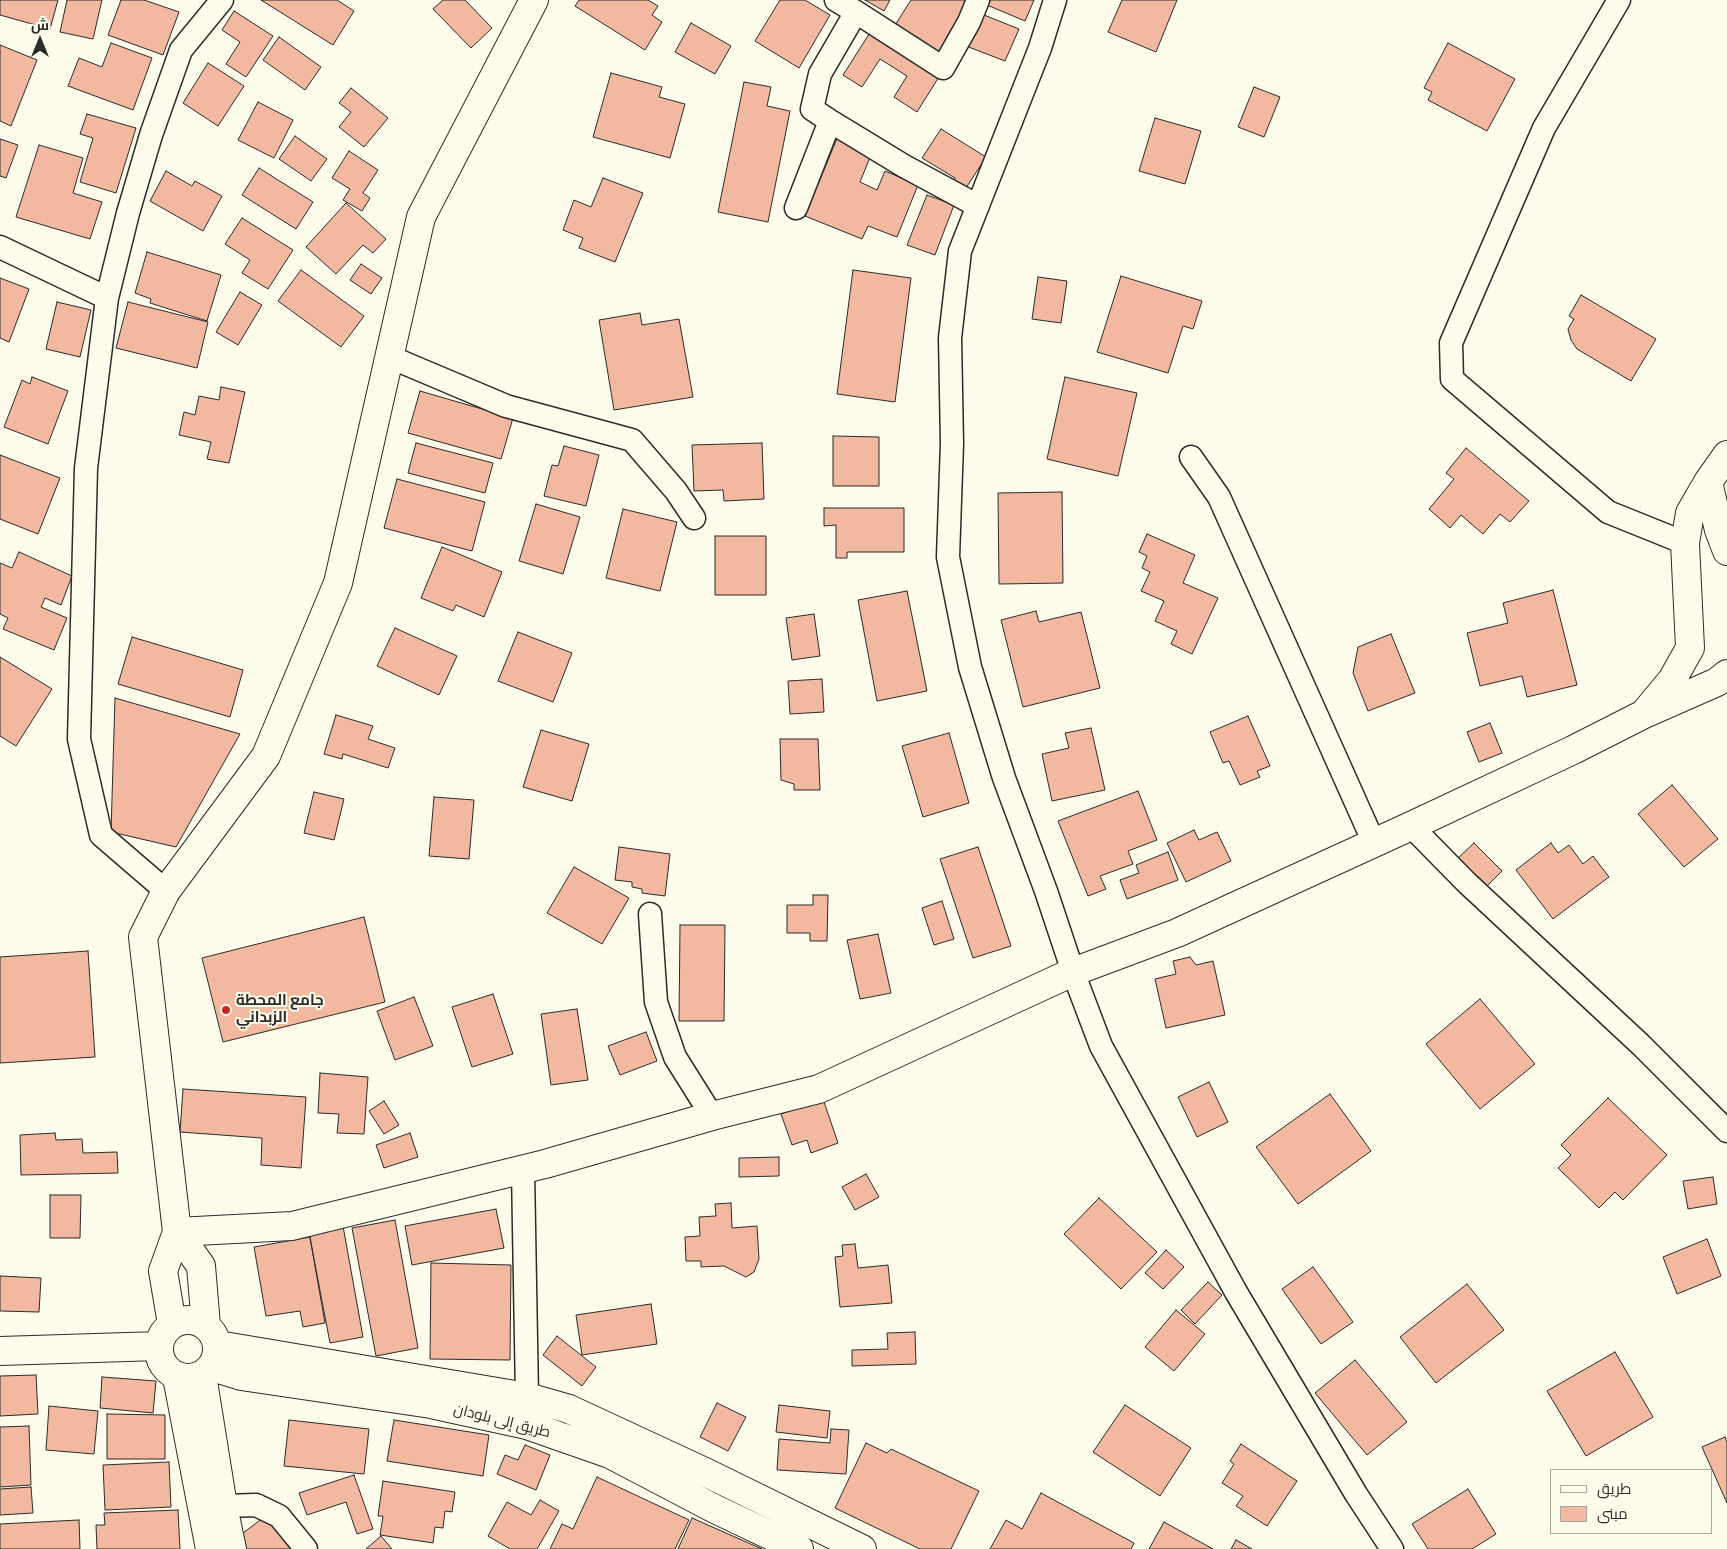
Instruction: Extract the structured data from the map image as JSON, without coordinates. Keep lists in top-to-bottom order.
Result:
{
  "streets": {
    "main road": ["طريق إلى بلودان"]
  },
  "places": ["جامع المحطة الزبداني"],
  "legend": ["طريق", "مبنى"],
  "north": "top"
}
